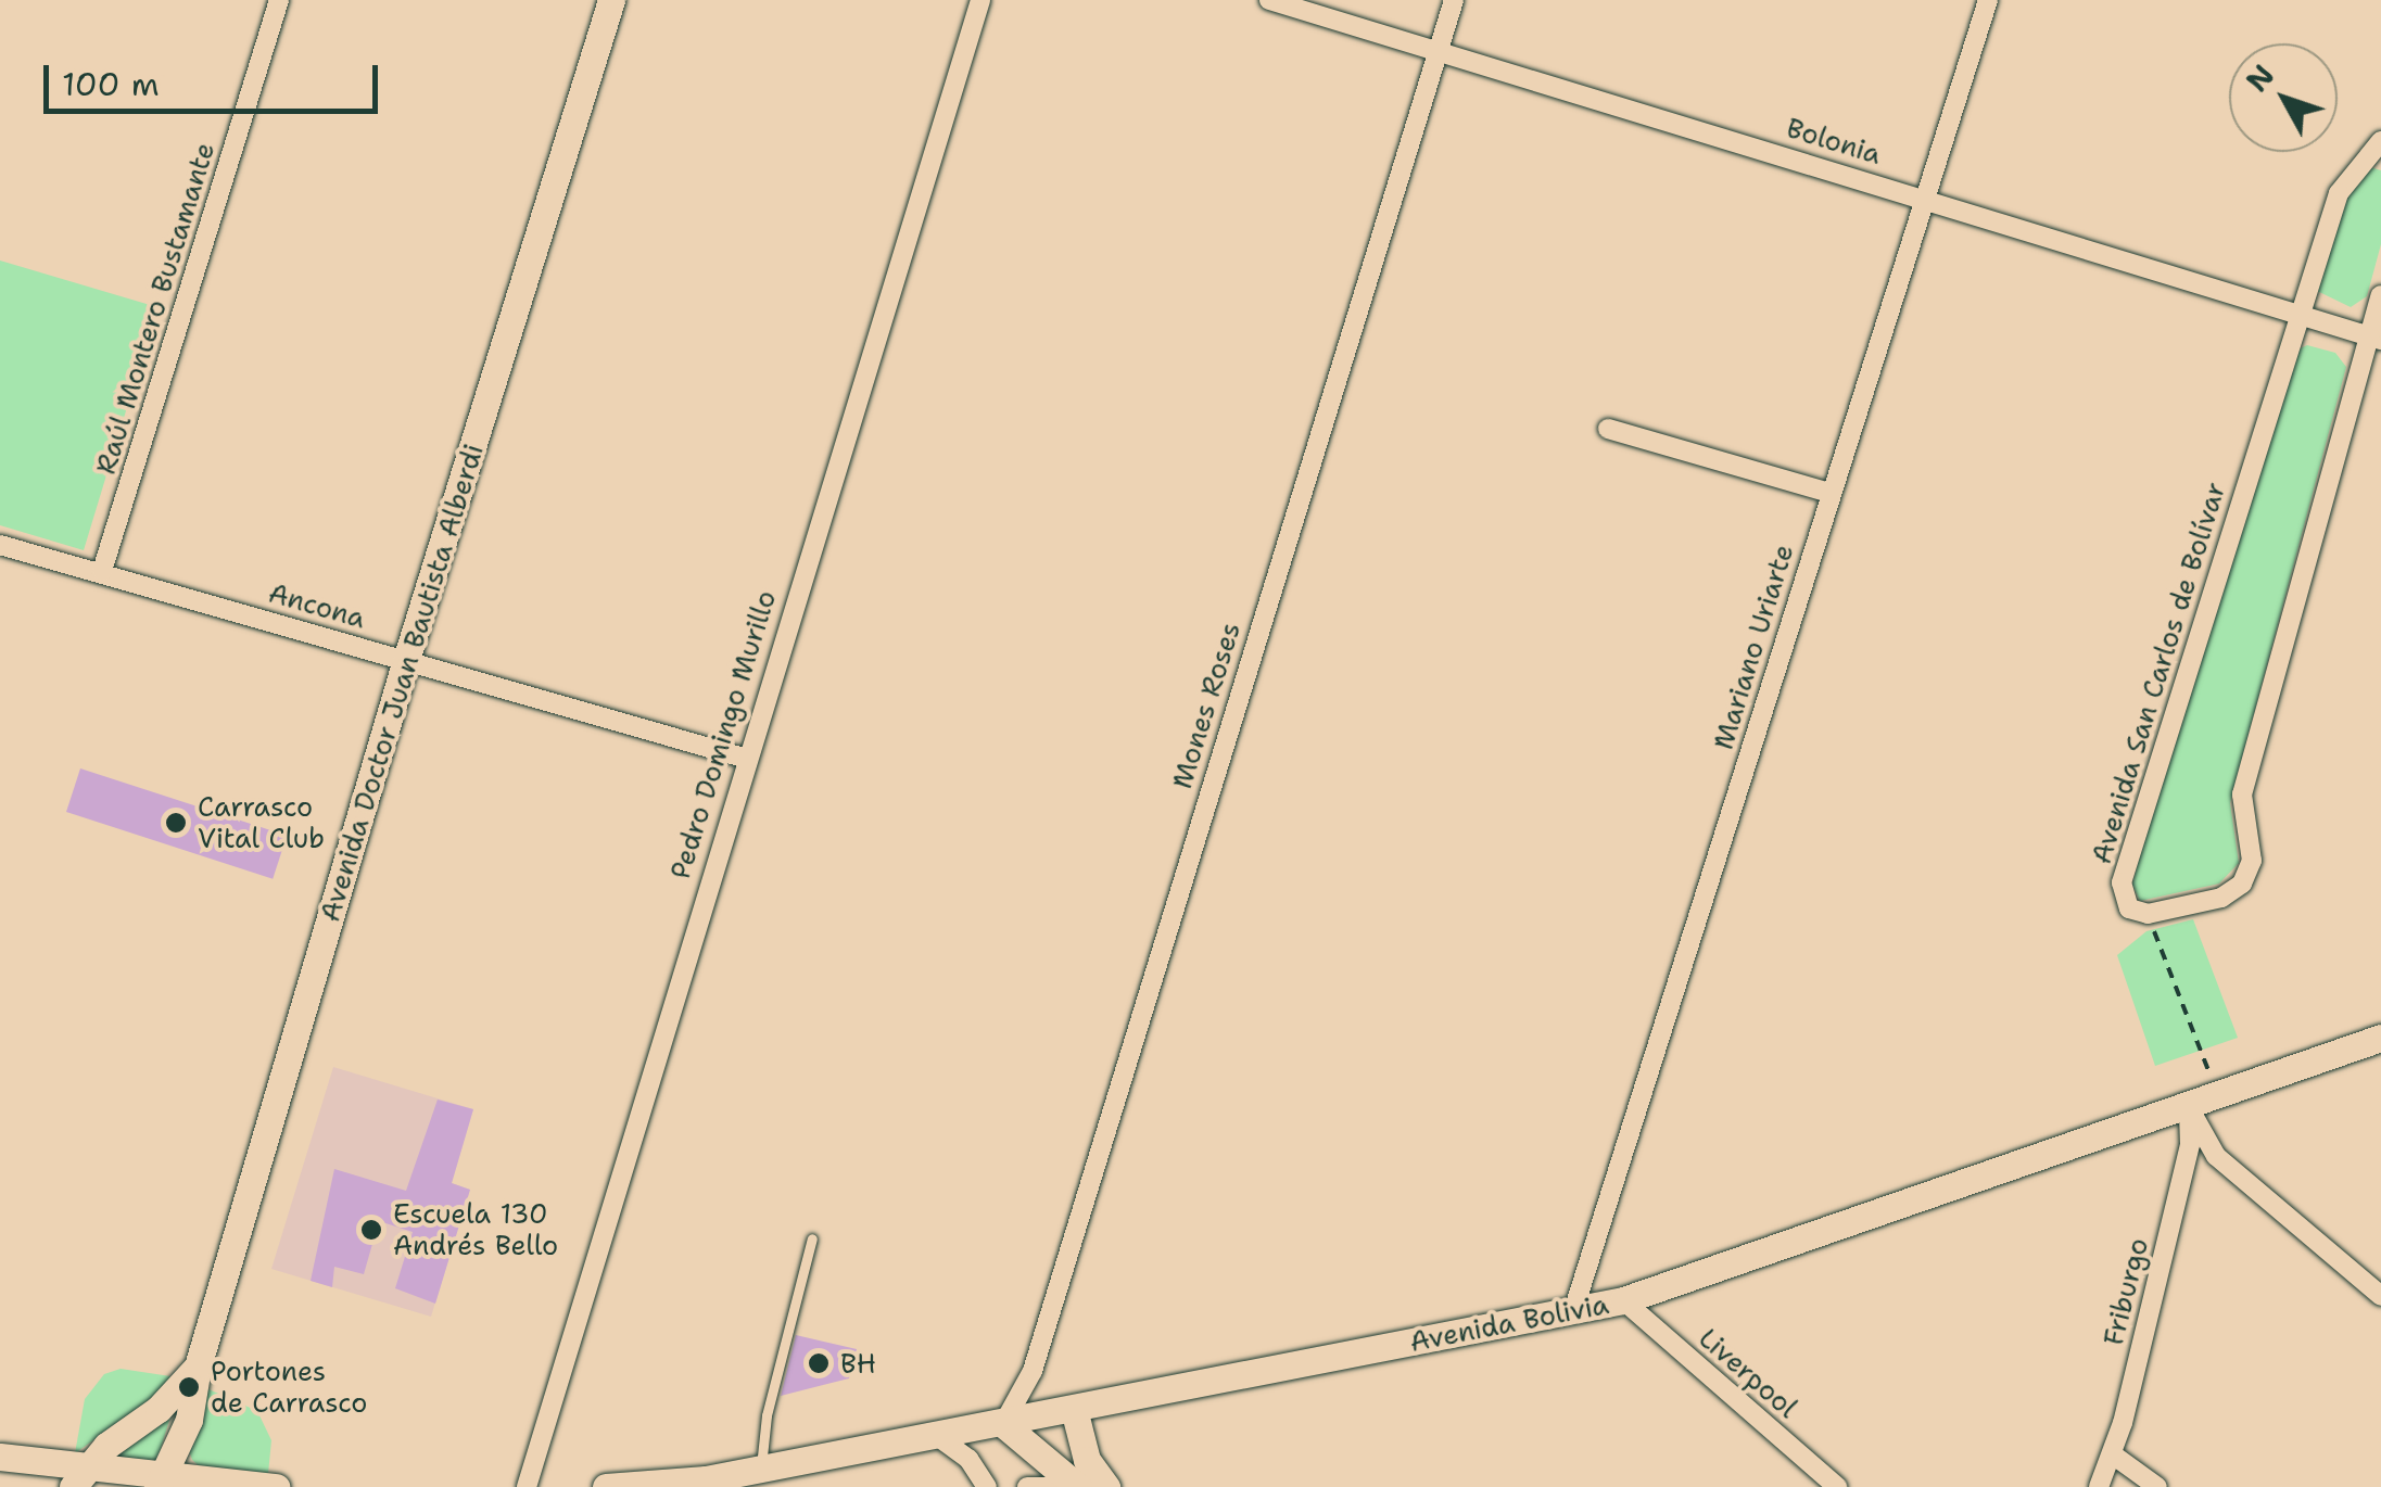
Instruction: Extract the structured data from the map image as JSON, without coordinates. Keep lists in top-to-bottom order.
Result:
{
  "streets": {
    "street": [
      "Bolonia",
      "Raúl Montero Bustamante",
      "Ancona",
      "Mariano Uriarte",
      "Avenida San Carlos de Bolívar",
      "Avenida Doctor Juan Bautista Alberdi",
      "Mones Roses",
      "Pedro Domingo Murillo",
      "Friburgo",
      "Avenida Bolivia",
      "Liverpool"
    ]
  },
  "crossings": [
    ["Bolonia", "Mariano Uriarte"],
    ["Bolonia", "Avenida San Carlos de Bolívar"],
    ["Bolonia", "Mones Roses"],
    ["Raúl Montero Bustamante", "Ancona"],
    ["Ancona", "Avenida Doctor Juan Bautista Alberdi"],
    ["Ancona", "Pedro Domingo Murillo"],
    ["Mariano Uriarte", "Avenida Bolivia"],
    ["Mones Roses", "Avenida Bolivia"],
    ["Friburgo", "Avenida Bolivia"],
    ["Avenida Bolivia", "Liverpool"]
  ],
  "places": [
    "Carrasco Vital Club",
    "Escuela 130 Andrés Bello",
    "BH",
    "Portones de Carrasco"
  ],
  "scale_bar": "100 m",
  "north": "top left"
}
